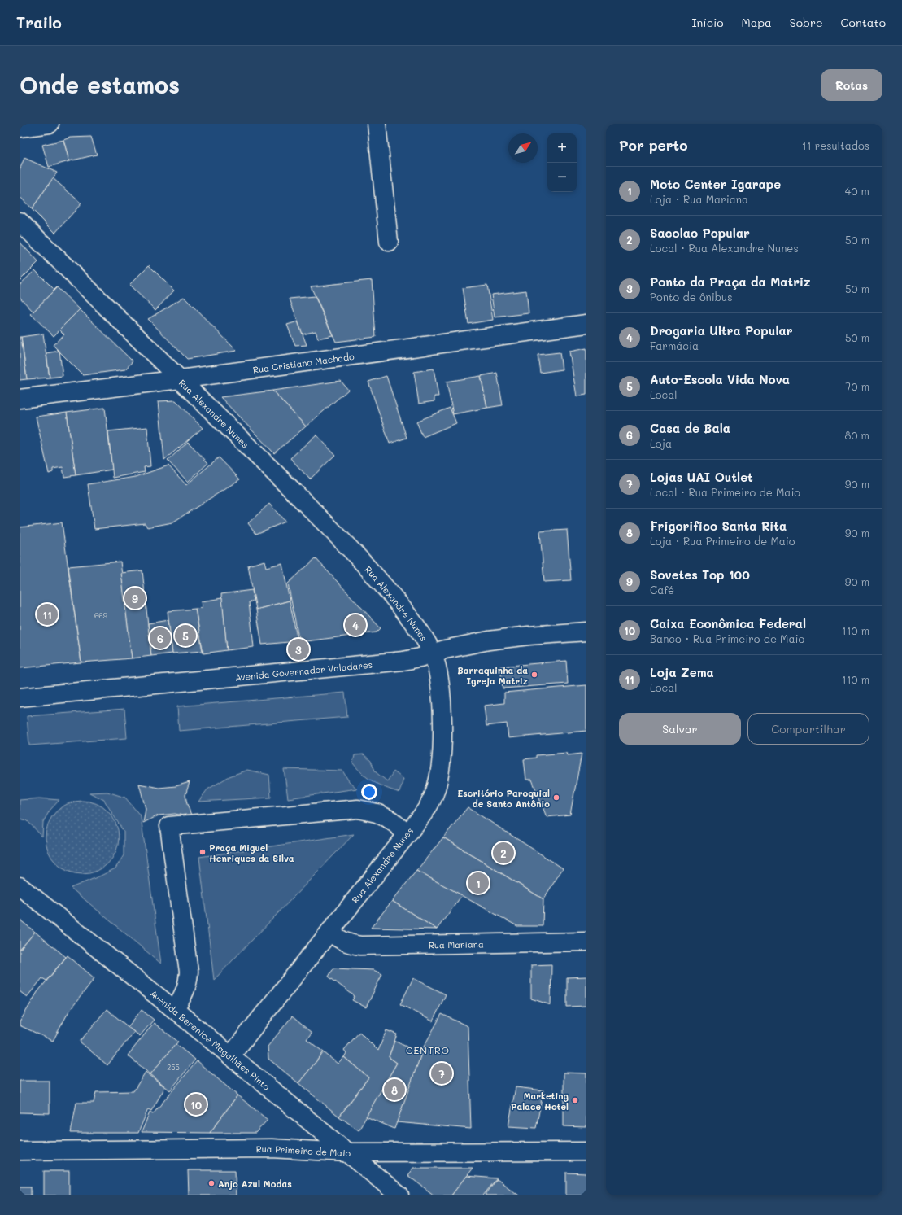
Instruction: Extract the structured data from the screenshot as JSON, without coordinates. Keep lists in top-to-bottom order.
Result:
{
  "streets": {
    "street": [
      "Rua Cristiano Machado",
      "Rua Alexandre Nunes",
      "Avenida Governador Valadares",
      "Rua Mariana",
      "Avenida Berenice Magalhães Pinto",
      "Rua Primeiro de Maio"
    ]
  },
  "crossings": [
    ["Rua Cristiano Machado", "Rua Alexandre Nunes"],
    ["Rua Alexandre Nunes", "Avenida Governador Valadares"],
    ["Rua Alexandre Nunes", "Rua Mariana"],
    ["Rua Alexandre Nunes", "Avenida Berenice Magalhães Pinto"],
    ["Avenida Berenice Magalhães Pinto", "Rua Primeiro de Maio"]
  ],
  "districts": ["CENTRO"],
  "places": [
    "Barraquinha da Igreja Matriz",
    "Escritório Paroquial de Santo Antônio",
    "Praça Miguel Henriques da Silva",
    "Marketing Palace Hotel",
    "Anjo Azul Modas"
  ],
  "house_numbers": ["669", "255"],
  "north": "top right",
  "page": {
    "header": "Trailo",
    "nav": [
      "Início",
      "Mapa",
      "Sobre",
      "Contato"
    ],
    "buttons": [
      "Rotas",
      ["Salvar", "Compartilhar"]
    ],
    "title": "Onde estamos",
    "heading": ["Por perto", "11 resultados"],
    "map_buttons": ["+", "−"],
    "list": [
      {
        "mark": "1",
        "name": "Moto Center Igarape",
        "note": "Loja · Rua Mariana",
        "value": "40 m"
      },
      {
        "mark": "2",
        "name": "Sacolao Popular",
        "note": "Local · Rua Alexandre Nunes",
        "value": "50 m"
      },
      {
        "mark": "3",
        "name": "Ponto da Praça da Matriz",
        "note": "Ponto de ônibus",
        "value": "50 m"
      },
      {
        "mark": "4",
        "name": "Drogaria Ultra Popular",
        "note": "Farmácia",
        "value": "50 m"
      },
      {
        "mark": "5",
        "name": "Auto-Escola Vida Nova",
        "note": "Local",
        "value": "70 m"
      },
      {
        "mark": "6",
        "name": "Casa de Bala",
        "note": "Loja",
        "value": "80 m"
      },
      {
        "mark": "7",
        "name": "Lojas UAI Outlet",
        "note": "Local · Rua Primeiro de Maio",
        "value": "90 m"
      },
      {
        "mark": "8",
        "name": "Frigorifico Santa Rita",
        "note": "Loja · Rua Primeiro de Maio",
        "value": "90 m"
      },
      {
        "mark": "9",
        "name": "Sovetes Top 100",
        "note": "Café",
        "value": "90 m"
      },
      {
        "mark": "10",
        "name": "Caixa Econômica Federal",
        "note": "Banco · Rua Primeiro de Maio",
        "value": "110 m"
      },
      {
        "mark": "11",
        "name": "Loja Zema",
        "note": "Local",
        "value": "110 m"
      }
    ],
    "pins": [
      "9",
      "11",
      "4",
      "5",
      "6",
      "3",
      "2",
      "1",
      "7",
      "8",
      "10"
    ]
  }
}
